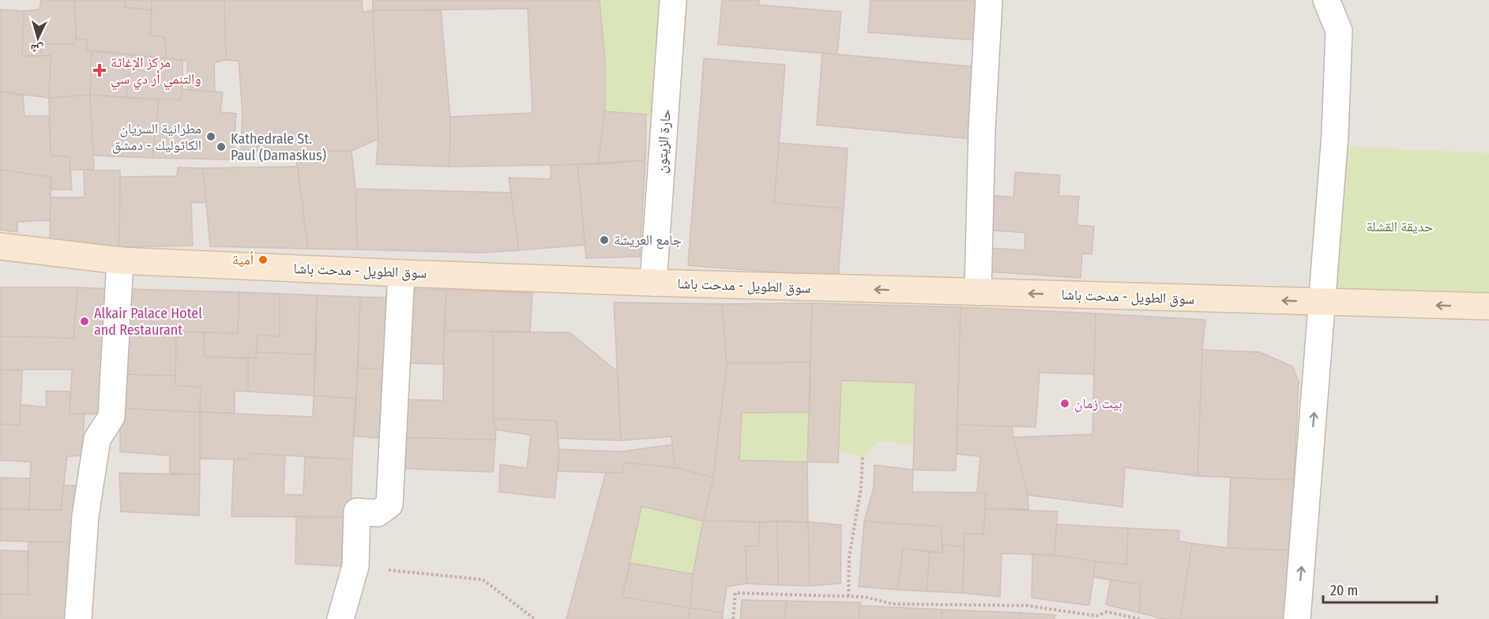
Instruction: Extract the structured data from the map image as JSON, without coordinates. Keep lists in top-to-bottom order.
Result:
{
  "streets": {
    "street": ["حارة الزيتون", "سوق الطويل - مدحت باشا"]
  },
  "crossings": [
    ["حارة الزيتون", "سوق الطويل - مدحت باشا"]
  ],
  "one_way": ["سوق الطويل - مدحت باشا"],
  "parks": ["حديقة القشلة"],
  "places": {
    "health": ["مركز الإغاثة والتنمي أر دي سي"],
    "other": [
      "مطرانية السريان الكاثوليك - دمشق",
      "Kathedrale St. Paul (Damaskus)",
      "جامع العريشة",
      "أمية",
      "Alkair Palace Hotel and Restaurant",
      "بيت زمان"
    ]
  },
  "scale_bar": "20 m",
  "north": "bottom"
}
